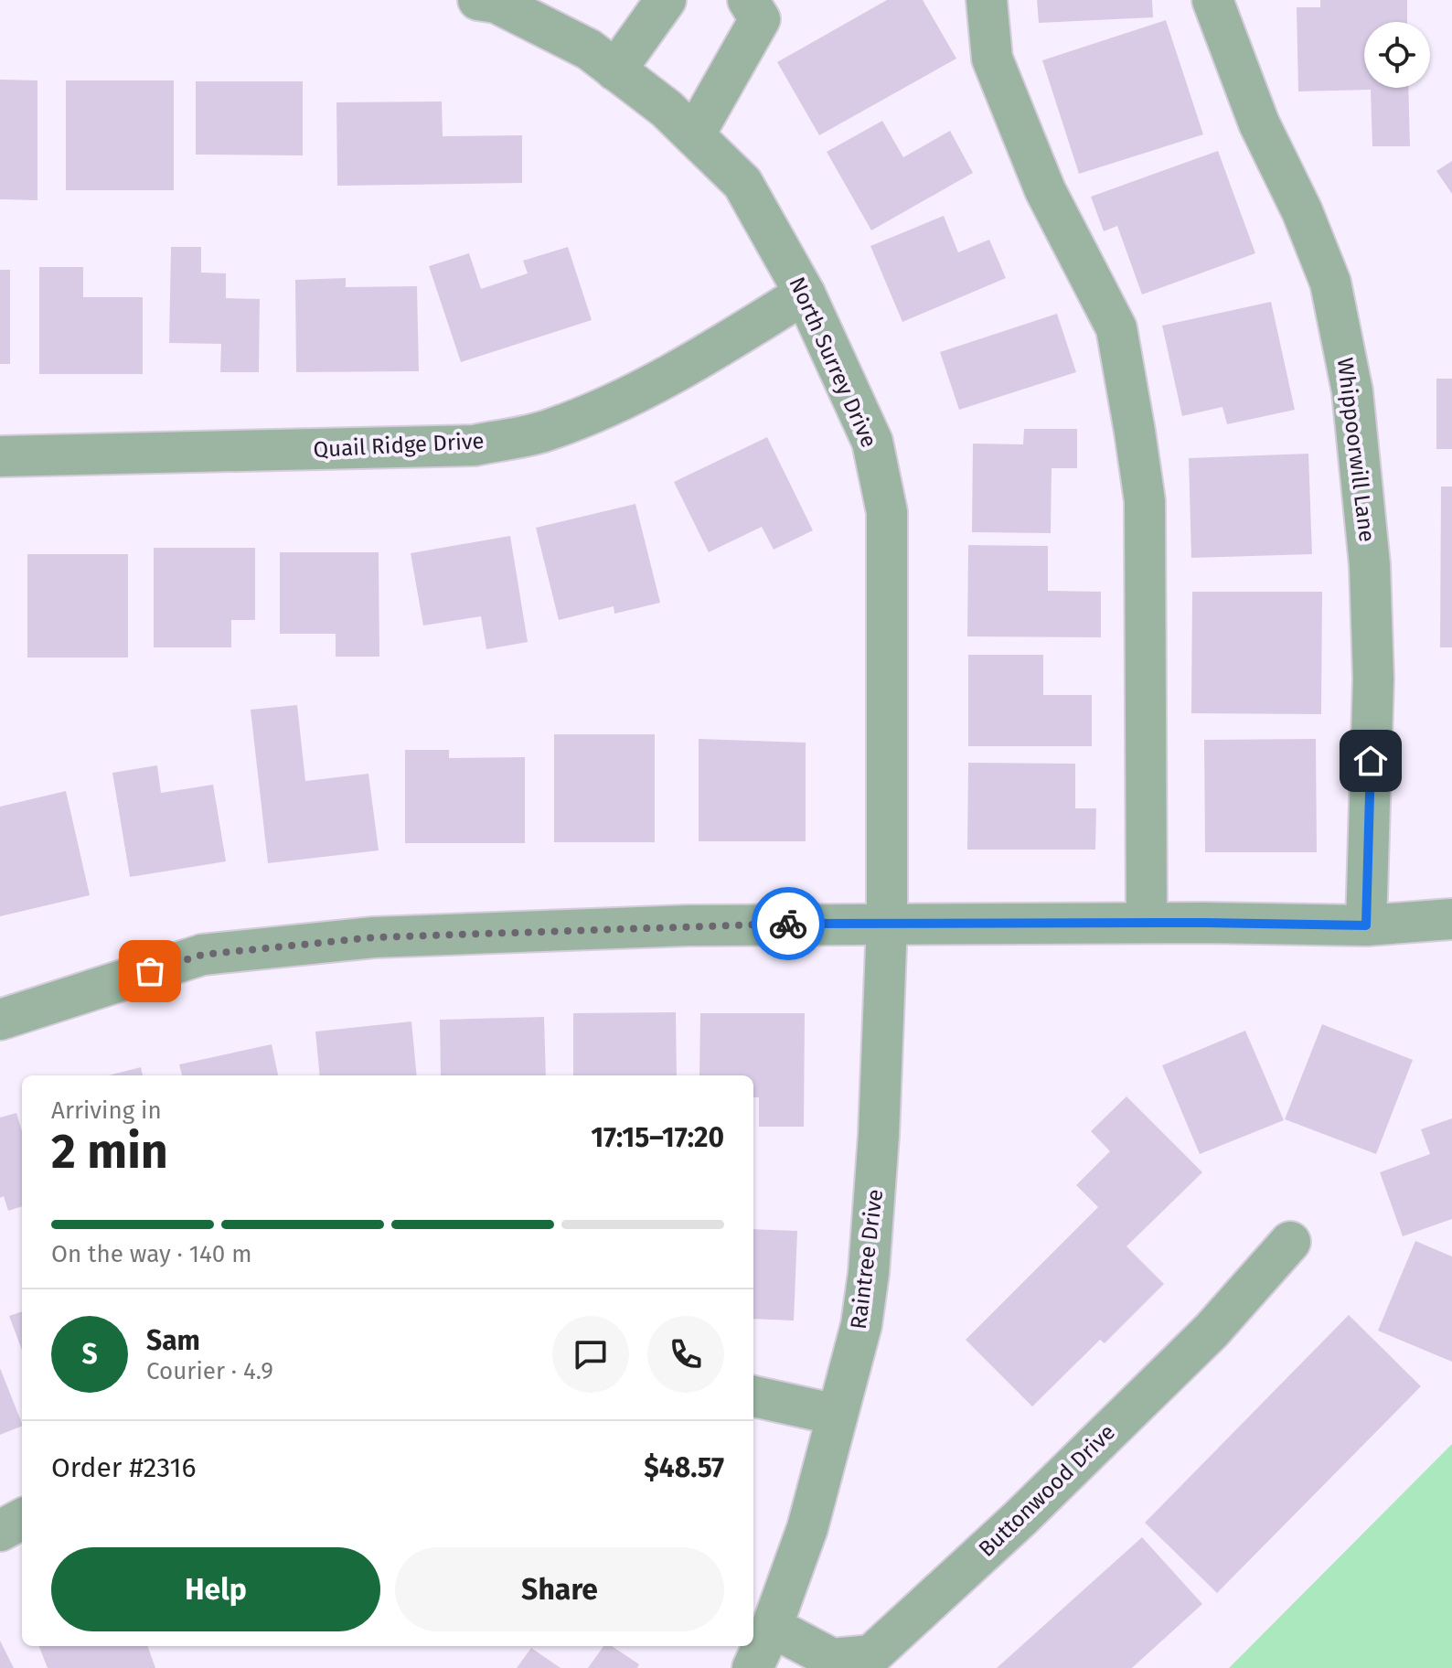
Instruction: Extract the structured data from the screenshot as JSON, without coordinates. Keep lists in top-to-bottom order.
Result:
{
  "streets": {
    "street": [
      "North Surrey Drive",
      "Quail Ridge Drive",
      "Whippoorwill Lane",
      "Raintree Drive",
      "Buttonwood Drive"
    ]
  },
  "crossings": [
    ["North Surrey Drive", "Quail Ridge Drive"],
    ["North Surrey Drive", "Raintree Drive"],
    ["Raintree Drive", "Buttonwood Drive"]
  ],
  "page": {
    "heading": ["2 min", "Arriving in", "17:15–17:20"],
    "panel": [
      "Sam",
      "Courier · 4.9",
      "Order #2316",
      "$48.57"
    ],
    "bar": "On the way · 140 m",
    "round": "S",
    "buttons": ["Help", "Share"]
  }
}
